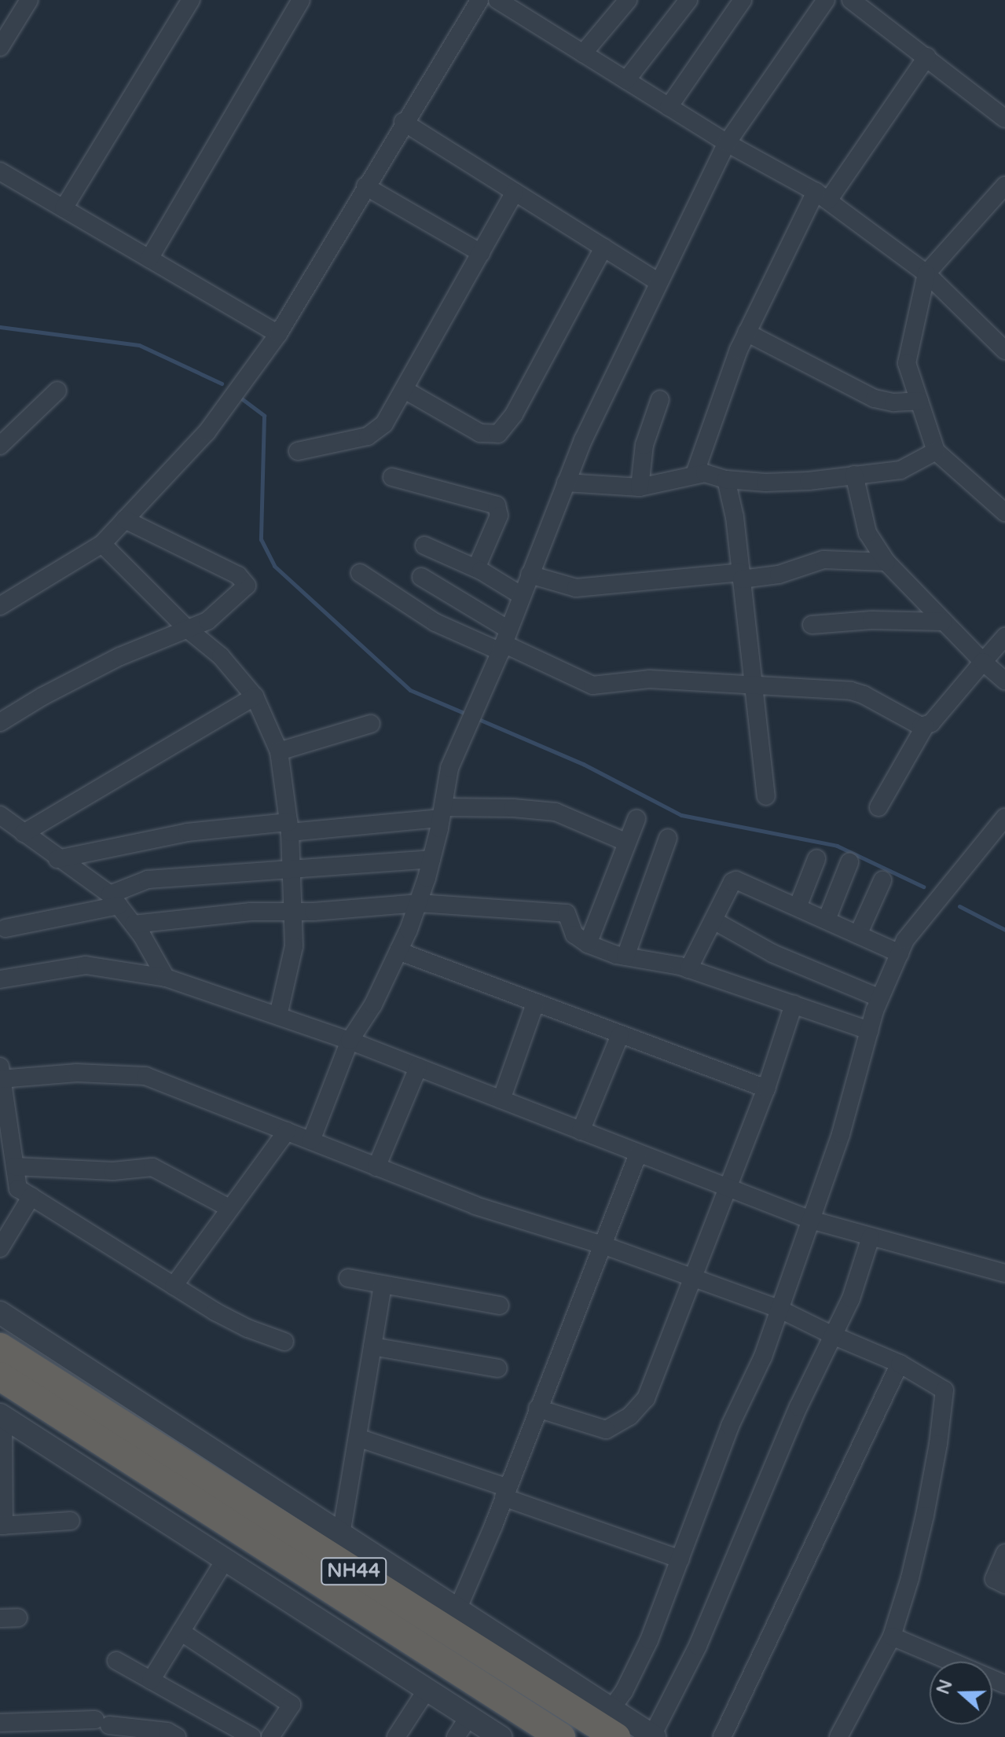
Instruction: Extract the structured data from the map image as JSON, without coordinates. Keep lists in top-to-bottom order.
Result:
{
  "streets": {
    "highway": ["NH44"]
  },
  "north": "left"
}
